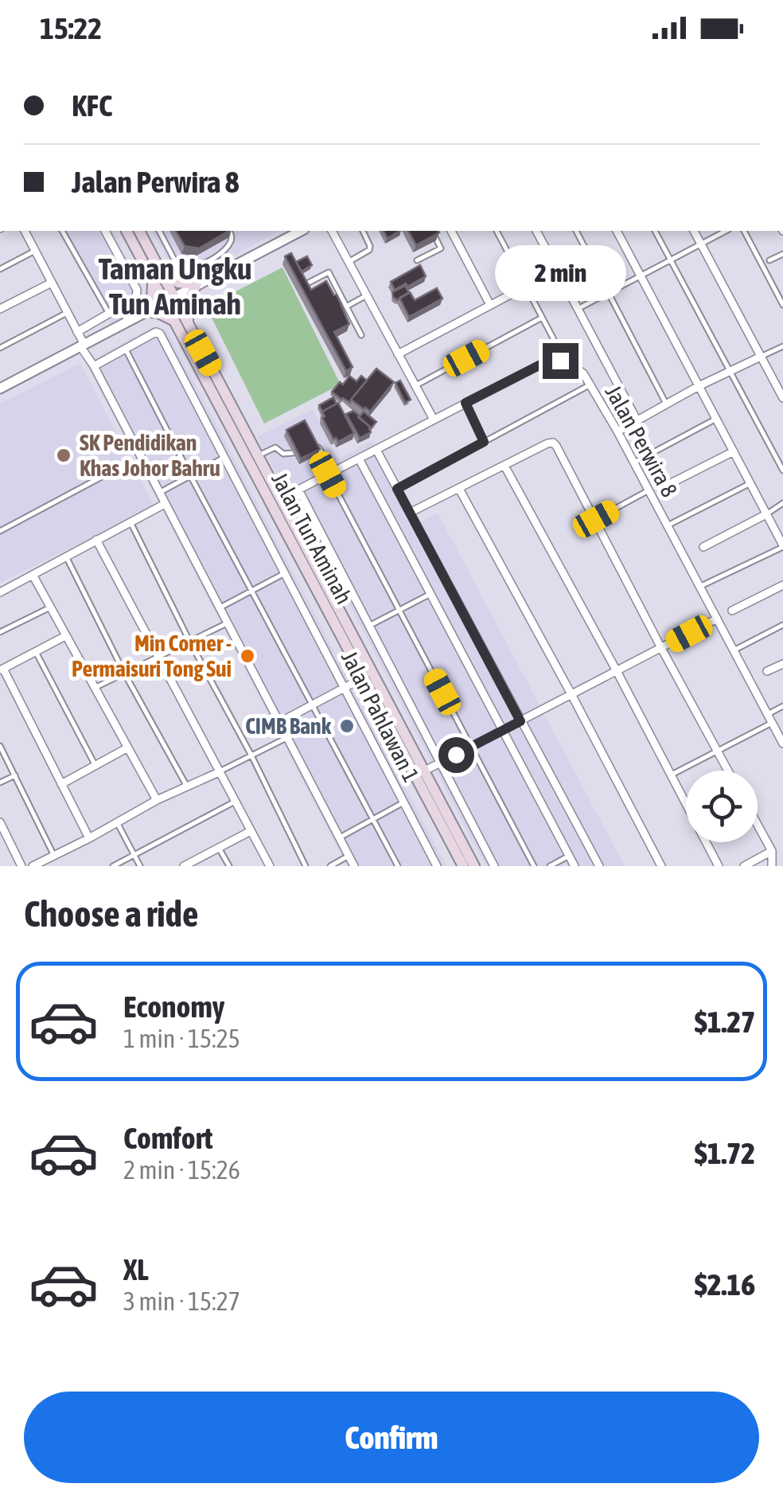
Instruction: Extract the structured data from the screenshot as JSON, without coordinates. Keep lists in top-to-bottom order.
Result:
{
  "streets": {
    "main road": ["Jalan Tun Aminah"],
    "street": ["Jalan Perwira 8", "Jalan Pahlawan 1"]
  },
  "districts": ["Taman Ungku Tun Aminah"],
  "places": ["SK Pendidikan Khas Johor Bahru", "Min Corner - Permaisuri Tong Sui", "CIMB Bank"],
  "page": {
    "status": "15:22",
    "banner": ["KFC", "Jalan Perwira 8"],
    "bubble": "2 min",
    "heading": "Choose a ride",
    "list": [
      {
        "name": "Economy",
        "note": "1 min · 15:25",
        "value": "$1.27"
      },
      {
        "name": "Comfort",
        "note": "2 min · 15:26",
        "value": "$1.72"
      },
      {
        "name": "XL",
        "note": "3 min · 15:27",
        "value": "$2.16"
      }
    ],
    "buttons": "Confirm"
  }
}
